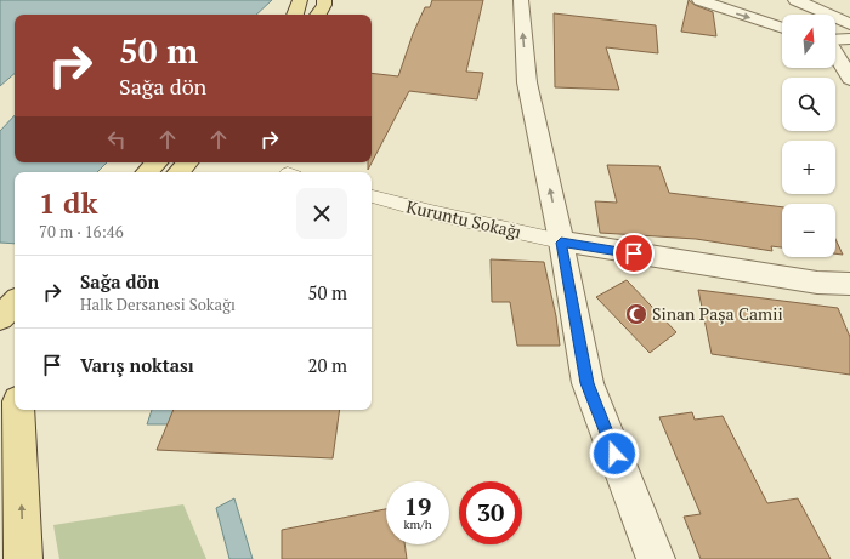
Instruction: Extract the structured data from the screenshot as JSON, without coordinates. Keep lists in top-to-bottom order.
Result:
{
  "streets": {
    "street": ["Kuruntu Sokağı"]
  },
  "places": {
    "mosque": ["Sinan Paşa Camii"]
  },
  "north": "top",
  "page": {
    "map_buttons": ["+", "−"],
    "turn": ["50 m", "Sağa dön"],
    "heading": ["1 dk", "70 m · 16:46"],
    "list": [
      {
        "name": "Sağa dön",
        "note": "Halk Dersanesi Sokağı",
        "value": "50 m"
      },
      {
        "name": "Varış noktası",
        "value": "20 m"
      }
    ],
    "speed": "19 km/h",
    "limit": "30"
  }
}
